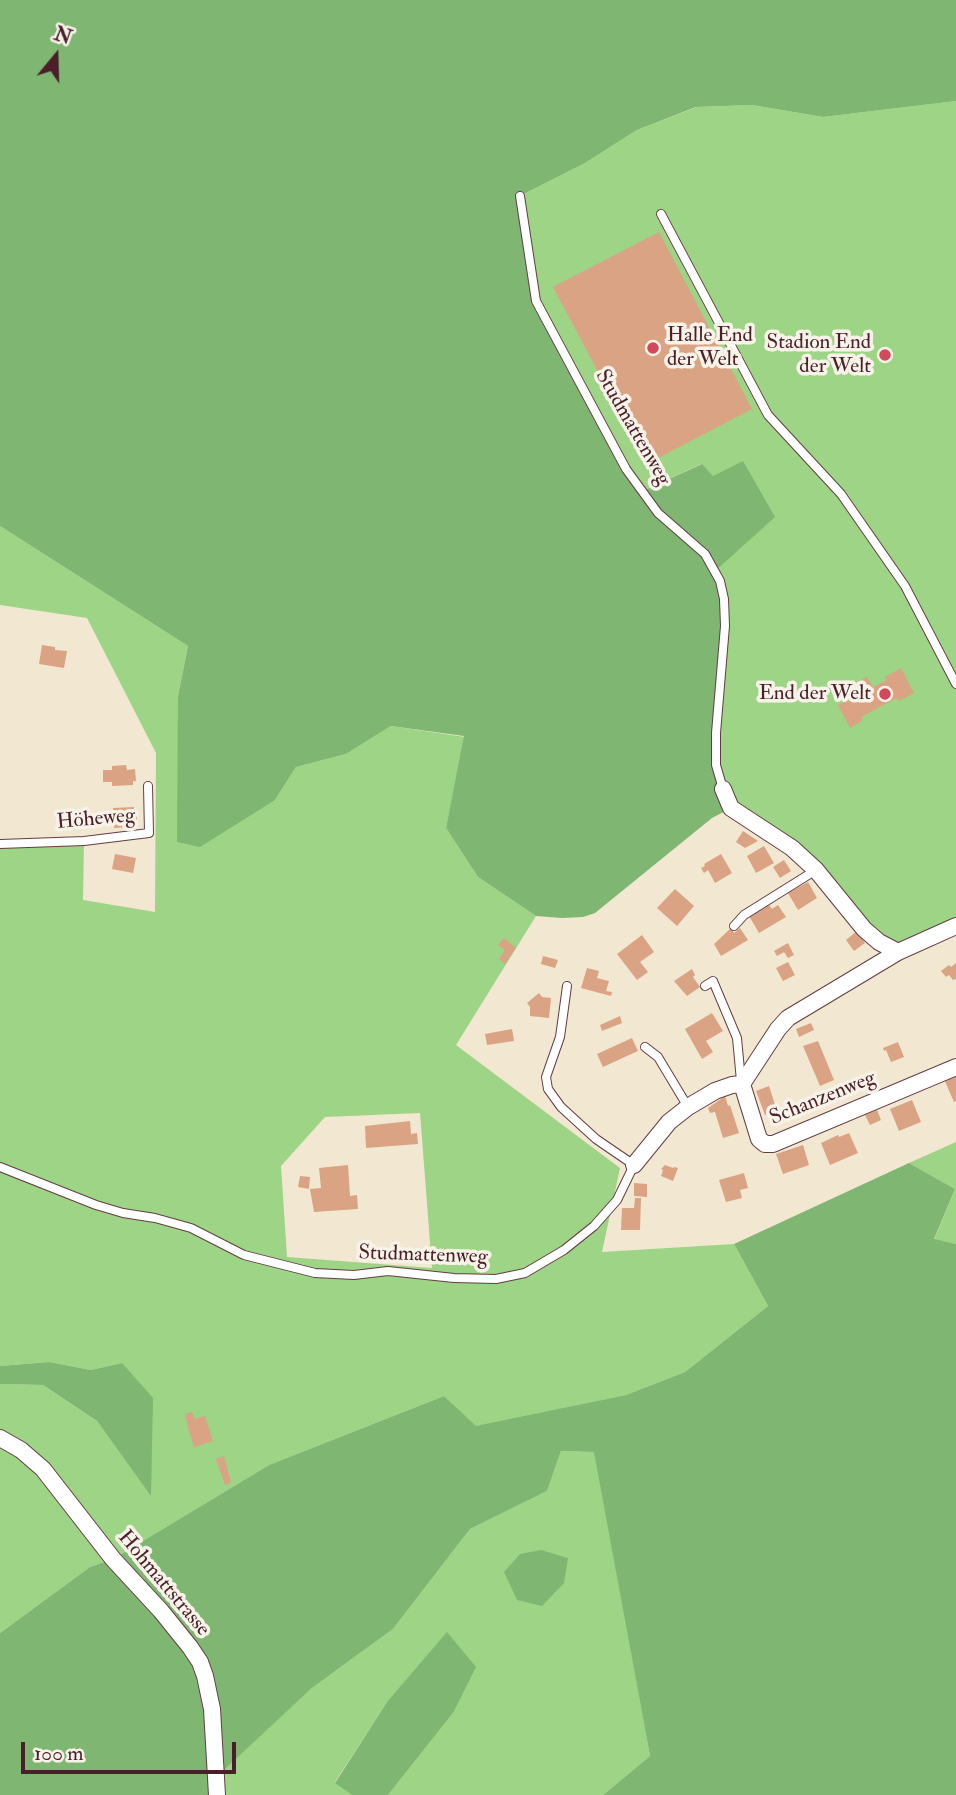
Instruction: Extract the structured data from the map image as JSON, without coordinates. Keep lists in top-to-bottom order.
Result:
{
  "streets": {
    "street": ["Studmattenweg", "Schanzenweg", "Hohmattstrasse"],
    "lane": ["Höheweg"]
  },
  "crossings": [
    ["Studmattenweg", "Schanzenweg"]
  ],
  "places": ["Halle End der Welt", "Stadion End der Welt", "End der Welt"],
  "scale_bar": "100 m",
  "north": "top"
}
